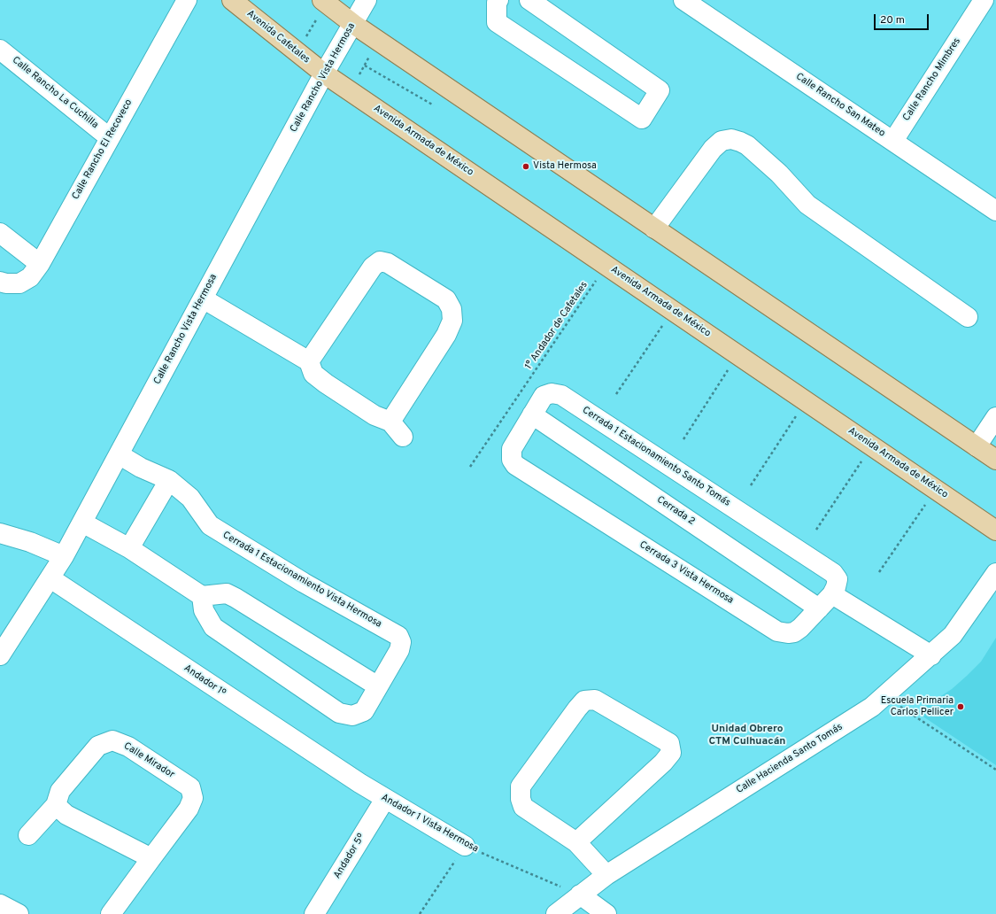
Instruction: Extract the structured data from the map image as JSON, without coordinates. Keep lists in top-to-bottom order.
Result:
{
  "streets": {
    "main road": ["Avenida Cafetales", "Avenida Armada de México"],
    "street": [
      "Calle Rancho Vista Hermosa",
      "Calle Rancho Mimbres",
      "Calle Rancho La Cuchilla",
      "Calle Rancho San Mateo",
      "Calle Rancho El Recoveco",
      "Cerrada 1 Estacionamiento Santo Tomás",
      "Cerrada 2",
      "Cerrada 3 Vista Hermosa",
      "Cerrada 1 Estacionamiento Vista Hermosa",
      "Andador 1º",
      "Calle Hacienda Santo Tomás",
      "Calle Mirador",
      "Andador 1 Vista Hermosa",
      "Andador 5º"
    ],
    "path": ["1° Andador de Cafetales"]
  },
  "crossings": [
    ["Avenida Cafetales", "Calle Rancho Vista Hermosa"],
    ["Avenida Cafetales", "Avenida Armada de México"],
    ["Calle Rancho Vista Hermosa", "Avenida Armada de México"],
    ["Calle Rancho Vista Hermosa", "Cerrada 1 Estacionamiento Vista Hermosa"],
    ["Calle Rancho Vista Hermosa", "Andador 1º"],
    ["Calle Rancho Mimbres", "Calle Rancho San Mateo"],
    ["Calle Rancho La Cuchilla", "Calle Rancho El Recoveco"],
    ["Avenida Armada de México", "1° Andador de Cafetales"],
    ["Cerrada 1 Estacionamiento Santo Tomás", "Cerrada 2"],
    ["Cerrada 1 Estacionamiento Santo Tomás", "Cerrada 3 Vista Hermosa"],
    ["Cerrada 2", "Cerrada 3 Vista Hermosa"],
    ["Andador 1º", "Andador 1 Vista Hermosa"],
    ["Calle Hacienda Santo Tomás", "Andador 1 Vista Hermosa"],
    ["Andador 1 Vista Hermosa", "Andador 5º"]
  ],
  "districts": ["Unidad Obrero CTM Culhuacán"],
  "places": ["Vista Hermosa", "Escuela Primaria Carlos Pellicer"],
  "scale_bar": "20 m"
}
